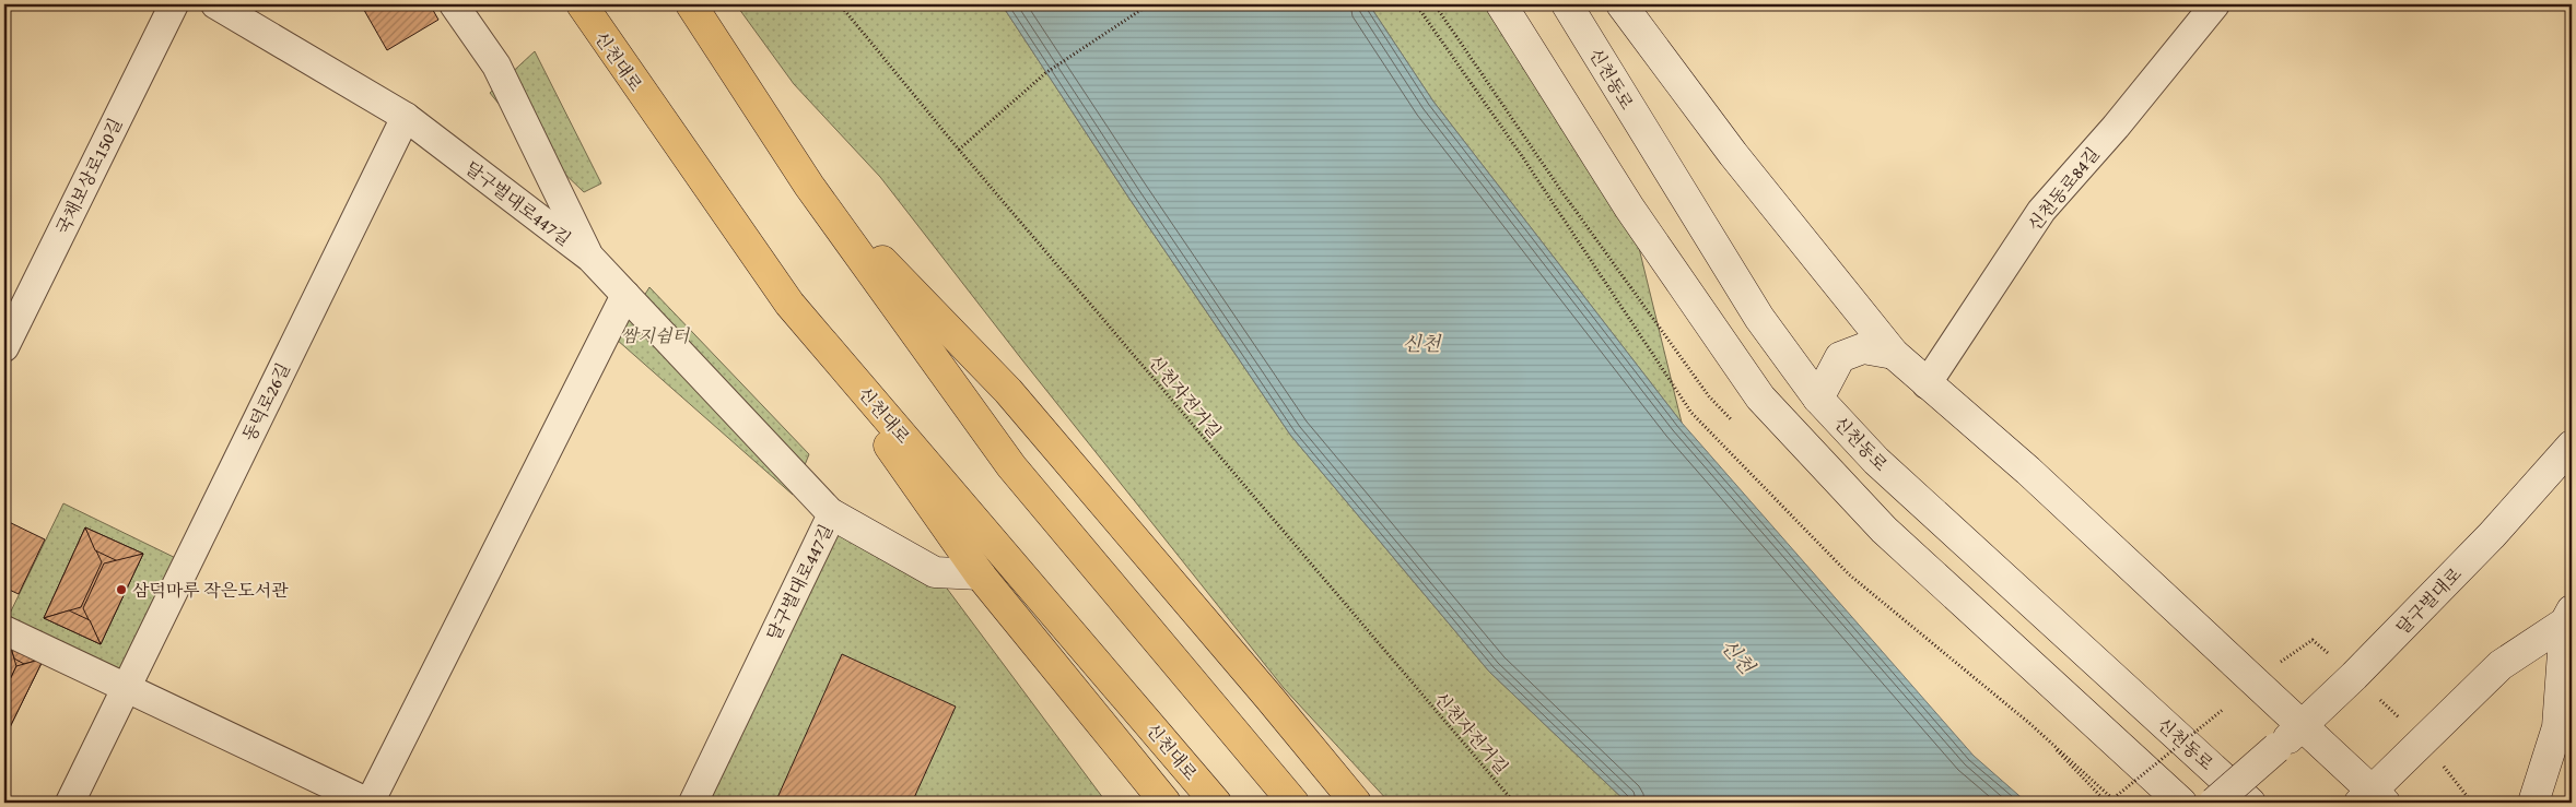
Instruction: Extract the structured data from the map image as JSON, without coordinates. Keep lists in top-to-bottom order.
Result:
{
  "streets": {
    "highway": ["신천대로"],
    "main road": ["신천동로", "달구벌대로"],
    "street": [
      "국채보상로150길",
      "신천동로84길",
      "달구벌대로447길",
      "동덕로26길"
    ],
    "path": ["신천자전거길"]
  },
  "crossings": [
    ["달구벌대로447길", "동덕로26길"]
  ],
  "water": ["신천"],
  "parks": ["쌈지쉼터"],
  "places": ["삼덕마루 작은도서관"]
}
